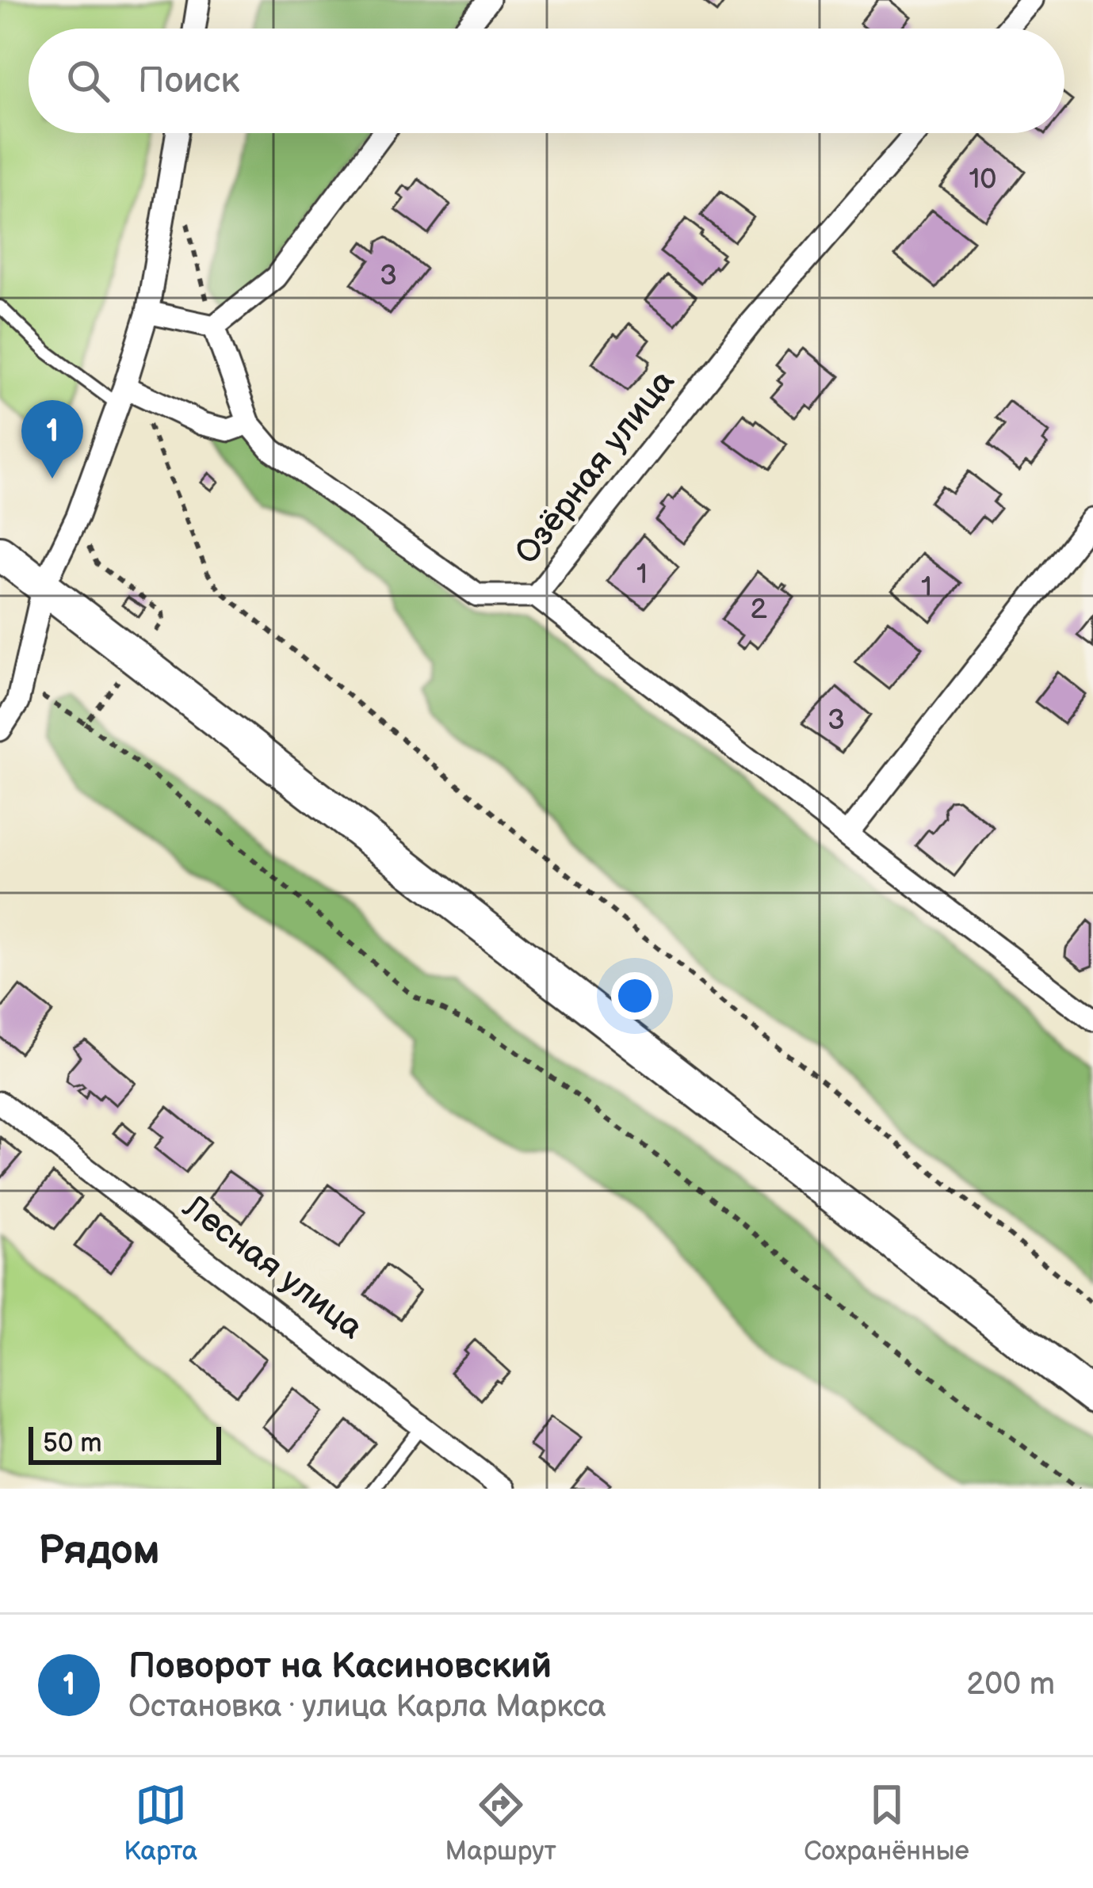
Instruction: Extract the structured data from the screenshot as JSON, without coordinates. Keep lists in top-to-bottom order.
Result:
{
  "streets": {
    "street": ["Озёрная улица", "Лесная улица"]
  },
  "house_numbers": [
    "10",
    "3",
    "1",
    "1",
    "2",
    "3"
  ],
  "scale_bar": "50 m",
  "page": {
    "search": "Поиск",
    "pins": "1",
    "scale": "50 m",
    "heading": "Рядом",
    "list": [
      {
        "mark": "1",
        "name": "Поворот на Касиновский",
        "note": "Остановка · улица Карла Маркса",
        "value": "200 m"
      }
    ],
    "nav": ["Карта", "Маршрут", "Сохранённые"]
  }
}
